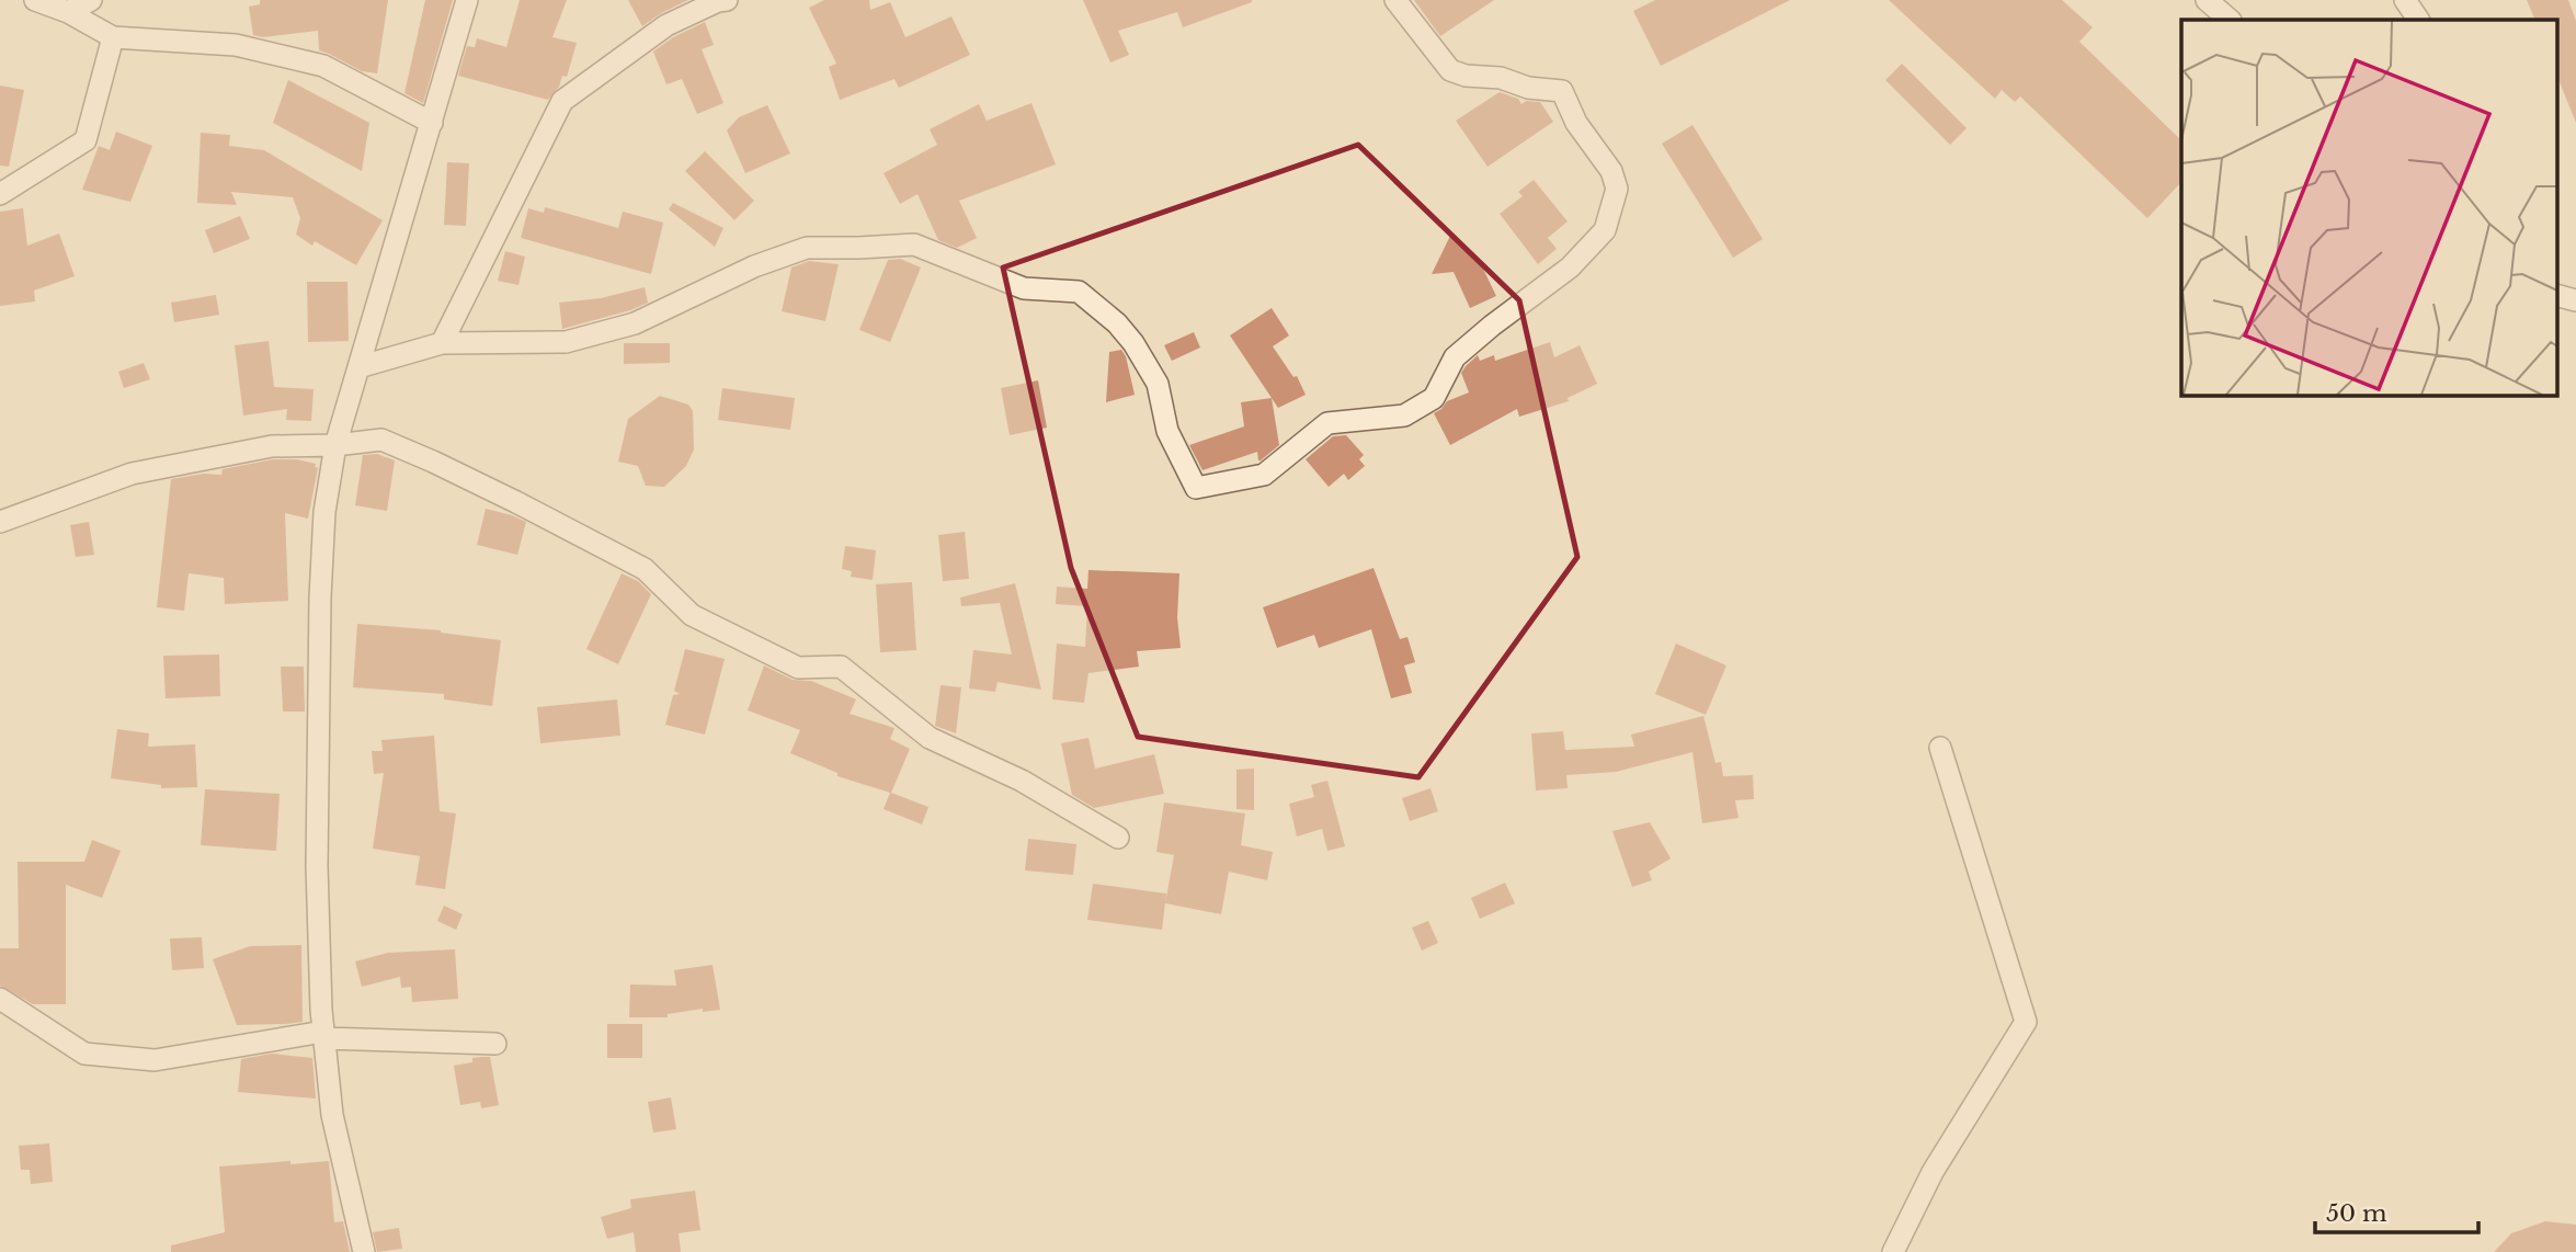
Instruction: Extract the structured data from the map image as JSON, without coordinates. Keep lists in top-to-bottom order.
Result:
{
  "scale_bar": "50 m"
}
